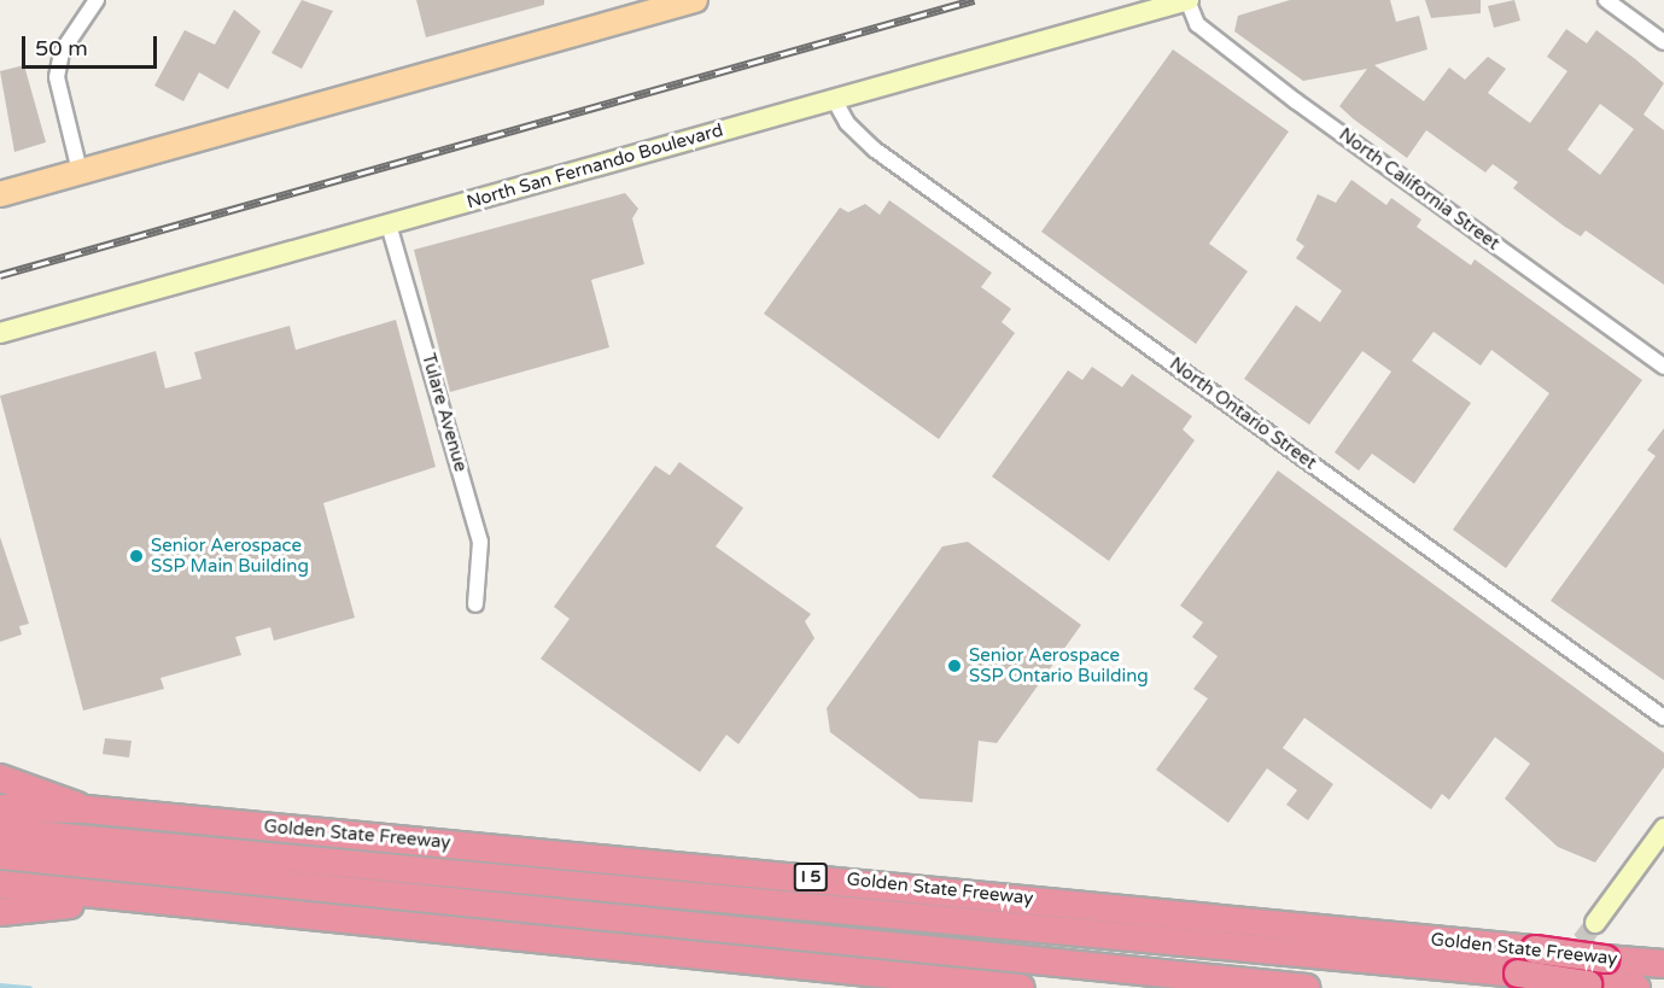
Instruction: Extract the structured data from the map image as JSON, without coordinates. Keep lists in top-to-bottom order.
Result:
{
  "streets": {
    "highway": ["Golden State Freeway", "I 5"],
    "street": [
      "North San Fernando Boulevard",
      "North California Street",
      "Tulare Avenue",
      "North Ontario Street"
    ]
  },
  "crossings": [
    ["North San Fernando Boulevard", "North California Street"],
    ["North San Fernando Boulevard", "Tulare Avenue"],
    ["North San Fernando Boulevard", "North Ontario Street"]
  ],
  "places": ["Senior Aerospace SSP Main Building", "Senior Aerospace SSP Ontario Building"],
  "scale_bar": "50 m"
}
